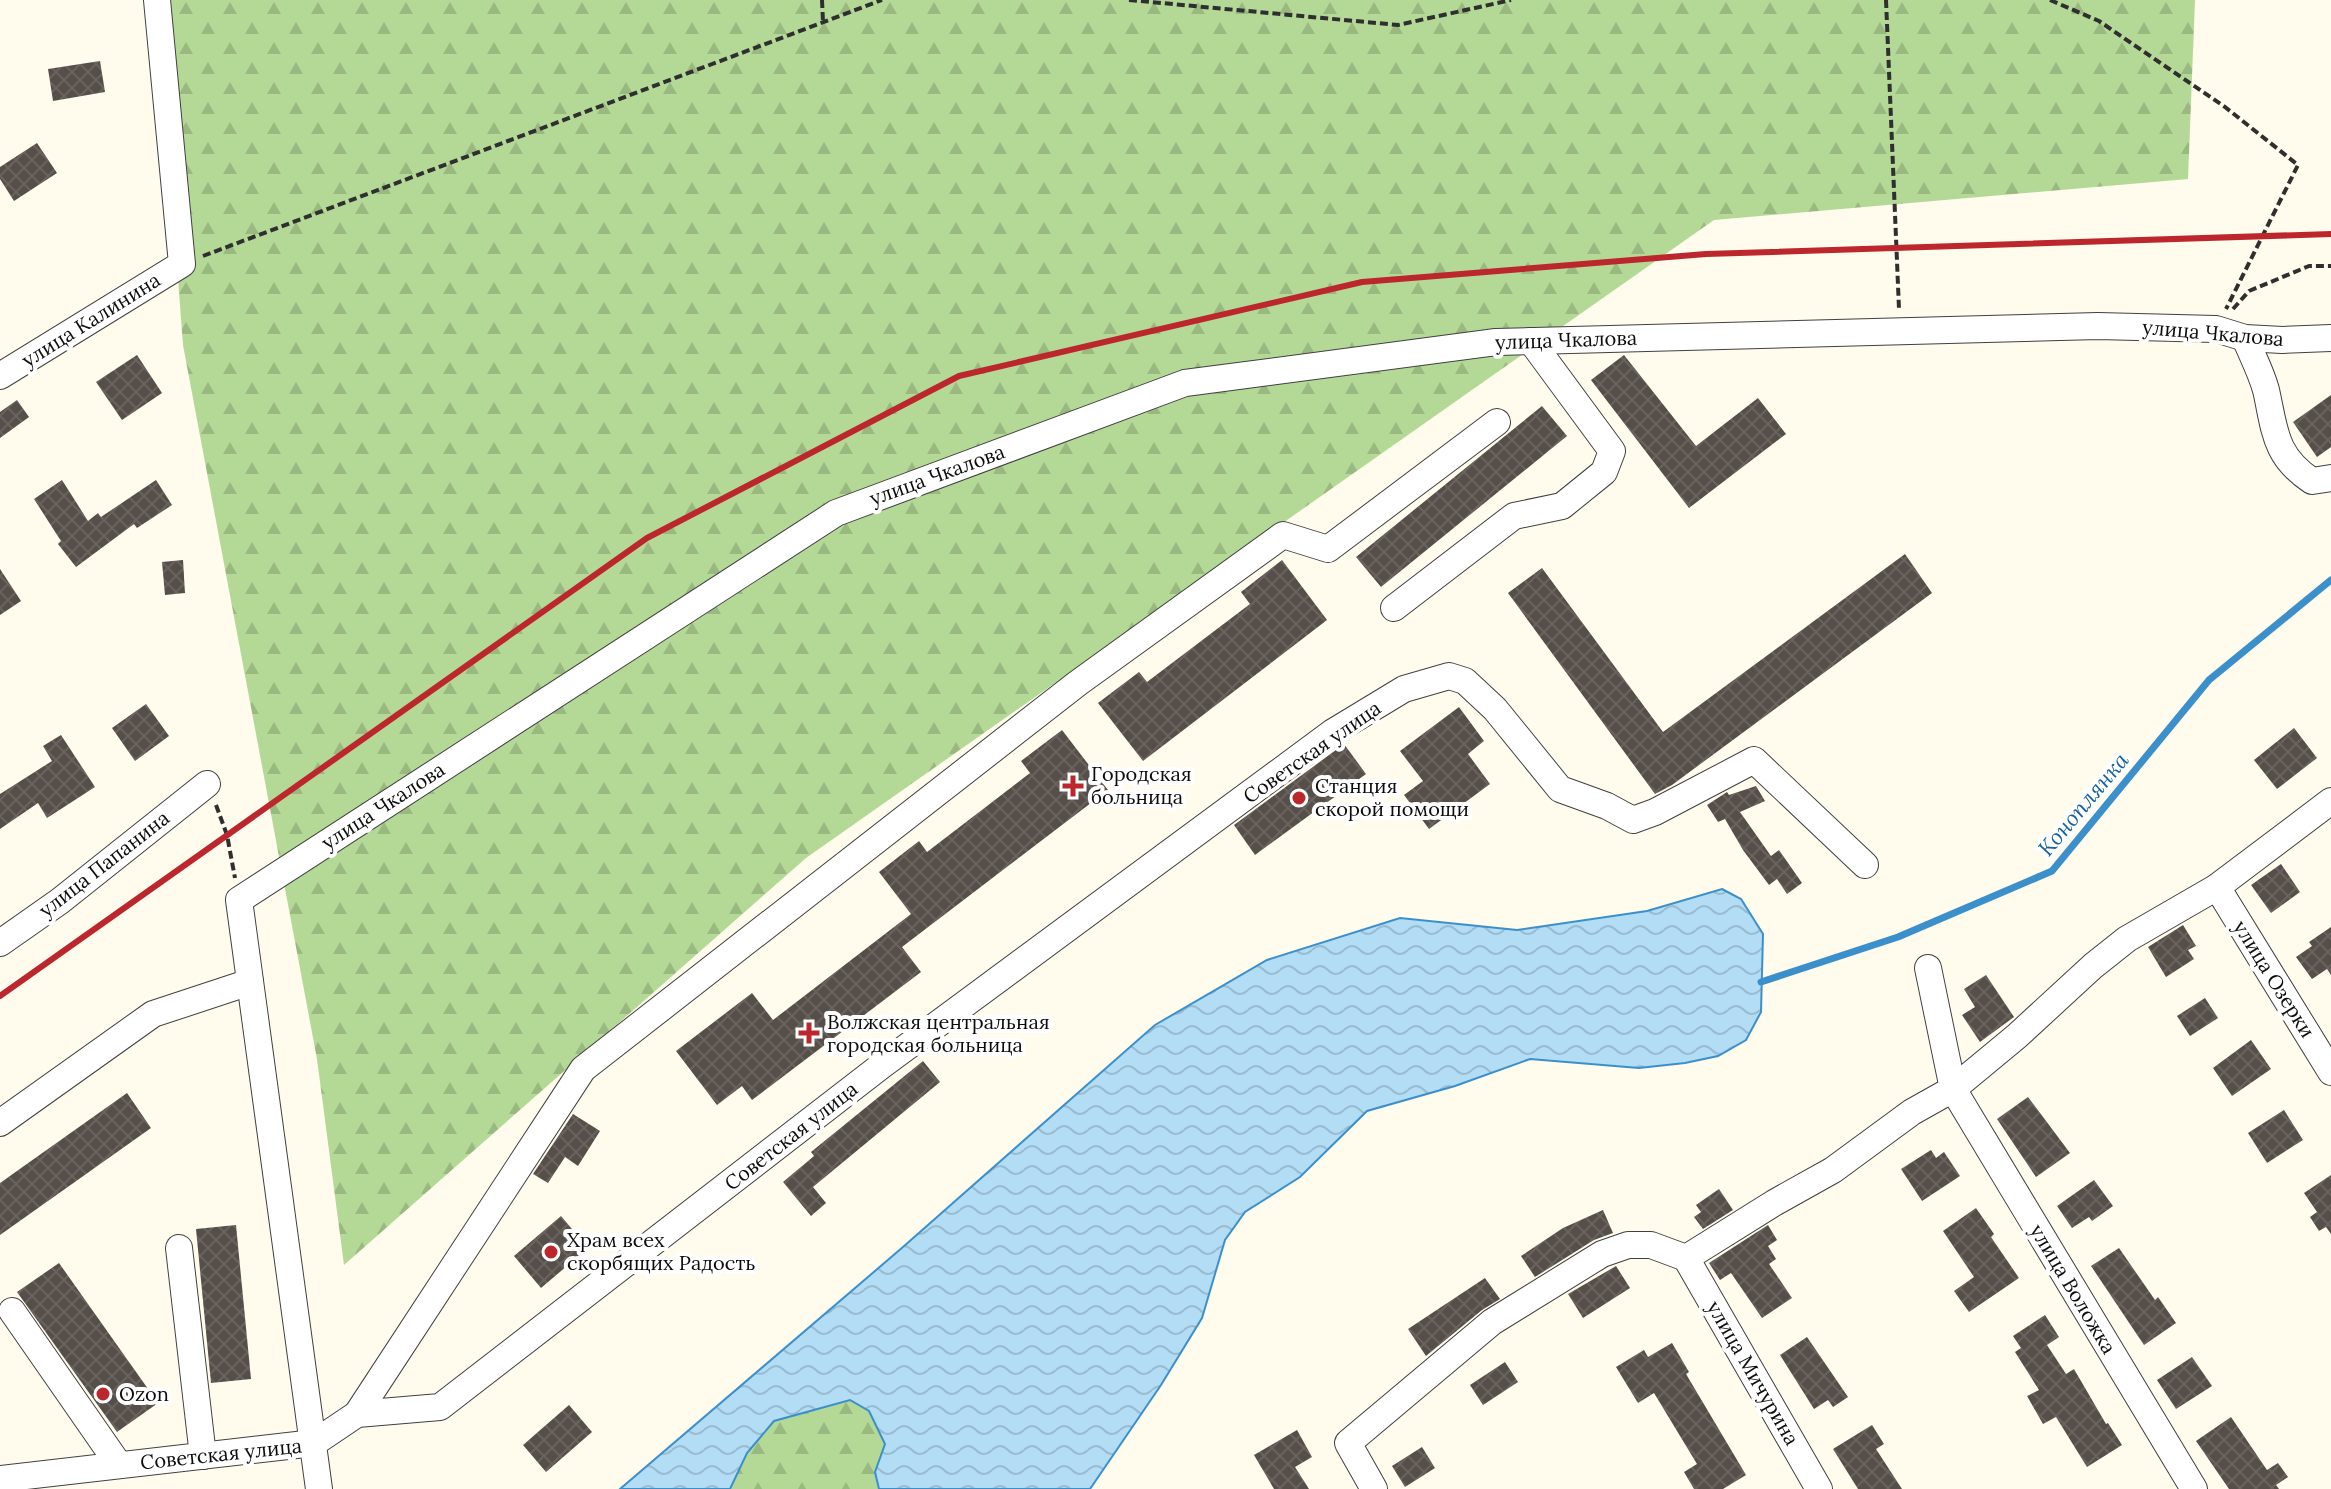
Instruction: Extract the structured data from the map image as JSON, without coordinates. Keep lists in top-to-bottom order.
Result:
{
  "streets": {
    "street": [
      "улица Калинина",
      "улица Чкалова",
      "Советская улица",
      "улица Папанина",
      "улица Озерки",
      "улица Воложка",
      "улица Мичурина"
    ]
  },
  "water": ["Коноплянка"],
  "places": {
    "health": ["Городская больница", "Волжская центральная городская больница"],
    "other": ["Станция скорой помощи", "Храм всех скорбящих Радость", "Ozon"]
  }
}
